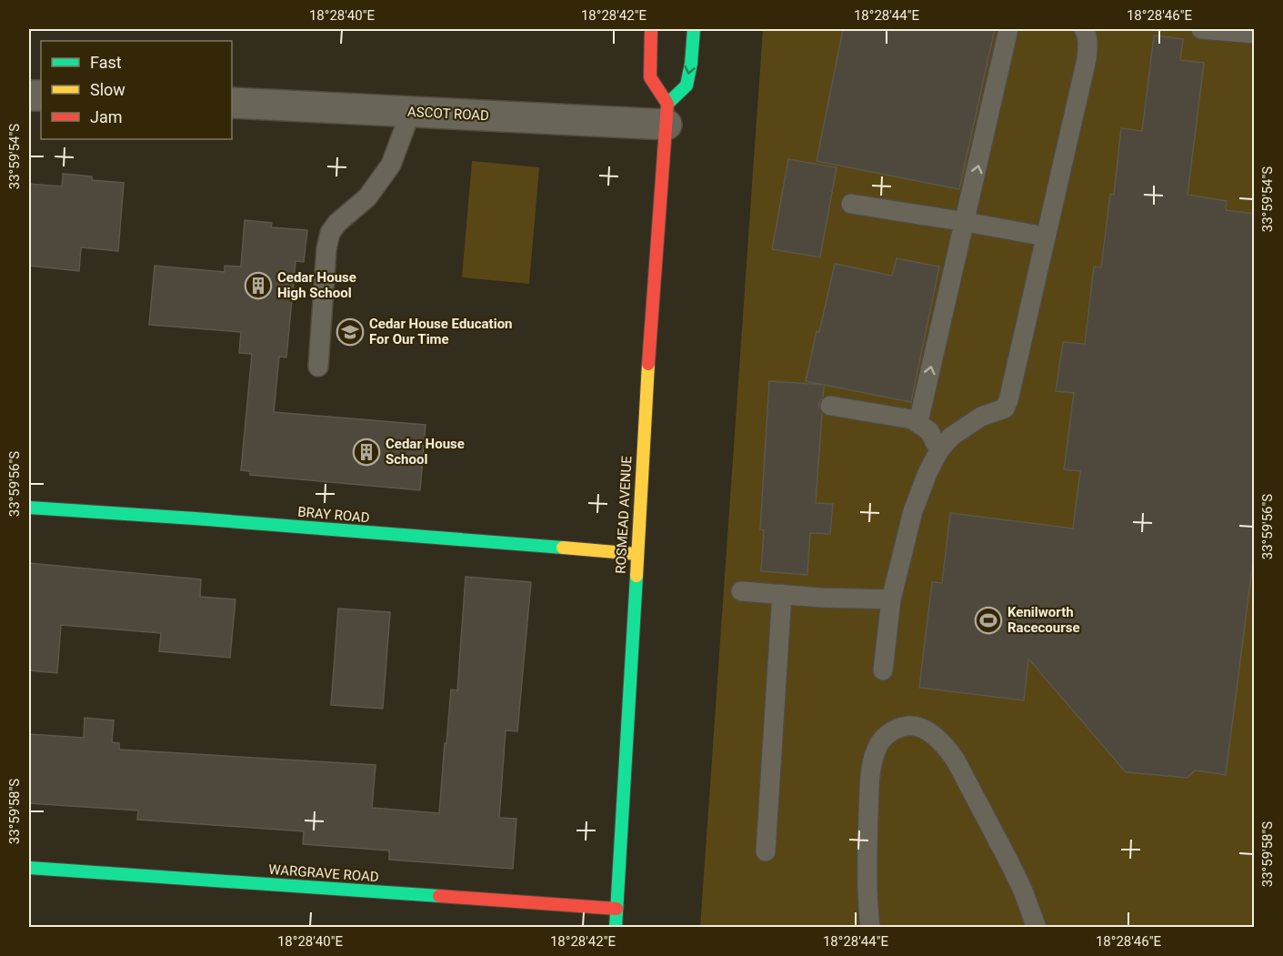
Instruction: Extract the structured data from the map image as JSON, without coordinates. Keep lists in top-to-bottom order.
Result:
{
  "streets": {
    "street": [
      "ASCOT ROAD",
      "BRAY ROAD",
      "ROSMEAD AVENUE",
      "WARGRAVE ROAD"
    ]
  },
  "crossings": [
    ["ASCOT ROAD", "ROSMEAD AVENUE"],
    ["BRAY ROAD", "ROSMEAD AVENUE"],
    ["ROSMEAD AVENUE", "WARGRAVE ROAD"]
  ],
  "places": {
    "building": ["Cedar House High School", "Cedar House School"],
    "school or university": ["Cedar House Education For Our Time"],
    "sports": ["Kenilworth Racecourse"]
  },
  "legend": ["Fast", "Slow", "Jam"],
  "coordinates": [
    "18°28'40\"E",
    "18°28'42\"E",
    "18°28'44\"E",
    "18°28'46\"E",
    "33°59'54\"S",
    "33°59'56\"S",
    "33°59'58\"S"
  ]
}
